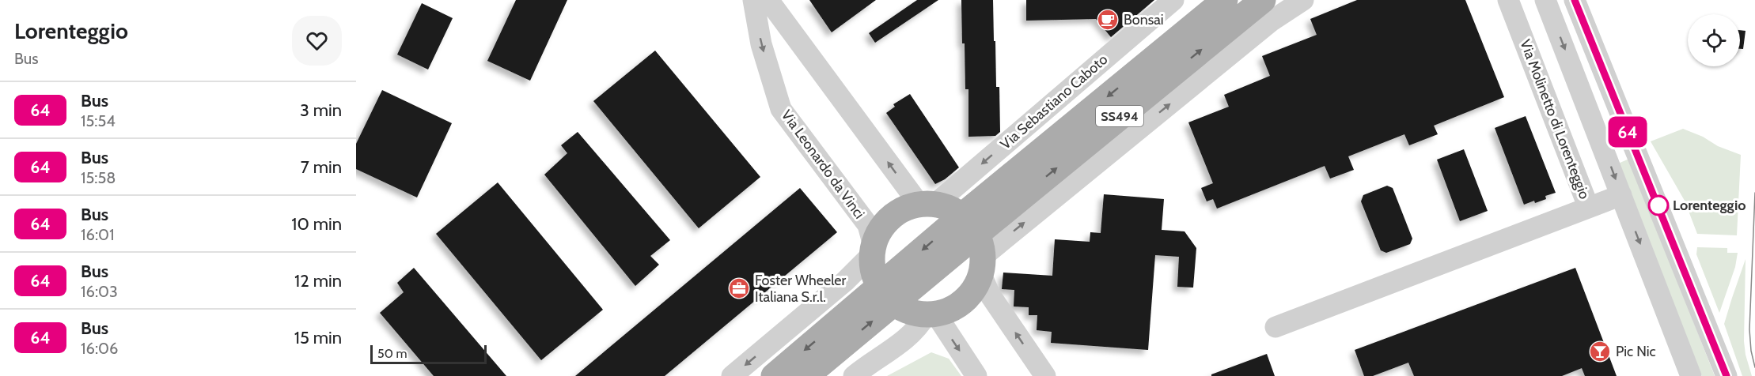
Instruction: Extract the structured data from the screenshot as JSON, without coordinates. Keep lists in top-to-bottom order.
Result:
{
  "streets": {
    "main road": ["SS494"],
    "street": ["Via Sebastiano Caboto", "Via Molinetto di Lorenteggio", "Via Leonardo da Vinci"]
  },
  "places": {
    "cafe": ["Bonsai"],
    "other": ["Lorenteggio"],
    "office": ["Foster Wheeler Italiana S.r.l."],
    "bar": ["Pic Nic"]
  },
  "lines": ["bus line 64"],
  "scale_bar": "50 m",
  "page": {
    "heading": ["Lorenteggio", "Bus"],
    "on_map": "64",
    "list": [
      {
        "mark": "64",
        "name": "Bus",
        "note": "15:54",
        "value": "3 min"
      },
      {
        "mark": "64",
        "name": "Bus",
        "note": "15:58",
        "value": "7 min"
      },
      {
        "mark": "64",
        "name": "Bus",
        "note": "16:01",
        "value": "10 min"
      },
      {
        "mark": "64",
        "name": "Bus",
        "note": "16:03",
        "value": "12 min"
      },
      {
        "mark": "64",
        "name": "Bus",
        "note": "16:06",
        "value": "15 min"
      }
    ],
    "scale": "50 m"
  }
}
